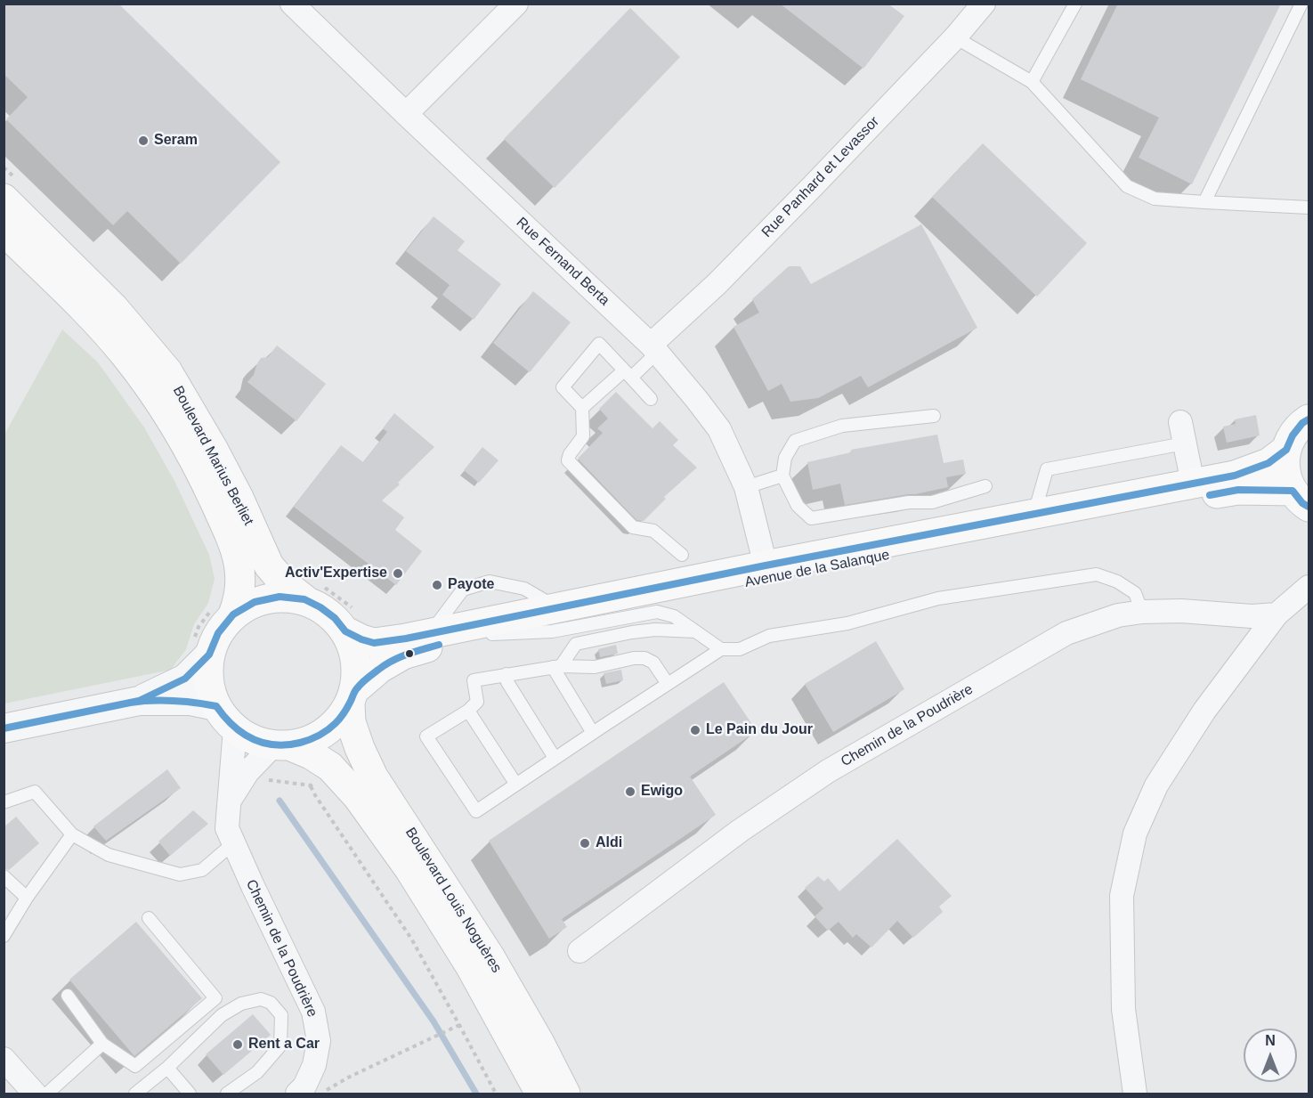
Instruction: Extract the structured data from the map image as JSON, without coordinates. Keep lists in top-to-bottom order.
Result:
{
  "streets": {
    "main road": ["Boulevard Marius Berliet", "Avenue de la Salanque", "Boulevard Louis Noguères"],
    "street": ["Rue Panhard et Levassor", "Rue Fernand Berta", "Chemin de la Poudrière"]
  },
  "crossings": [
    ["Rue Panhard et Levassor", "Rue Fernand Berta"],
    ["Rue Fernand Berta", "Avenue de la Salanque"],
    ["Boulevard Marius Berliet", "Avenue de la Salanque"],
    ["Boulevard Marius Berliet", "Chemin de la Poudrière"],
    ["Boulevard Marius Berliet", "Boulevard Louis Noguères"],
    ["Avenue de la Salanque", "Chemin de la Poudrière"],
    ["Avenue de la Salanque", "Boulevard Louis Noguères"],
    ["Chemin de la Poudrière", "Boulevard Louis Noguères"]
  ],
  "places": [
    "Seram",
    "Activ'Expertise",
    "Payote",
    "Le Pain du Jour",
    "Ewigo",
    "Aldi",
    "Rent a Car"
  ],
  "north": "top"
}
